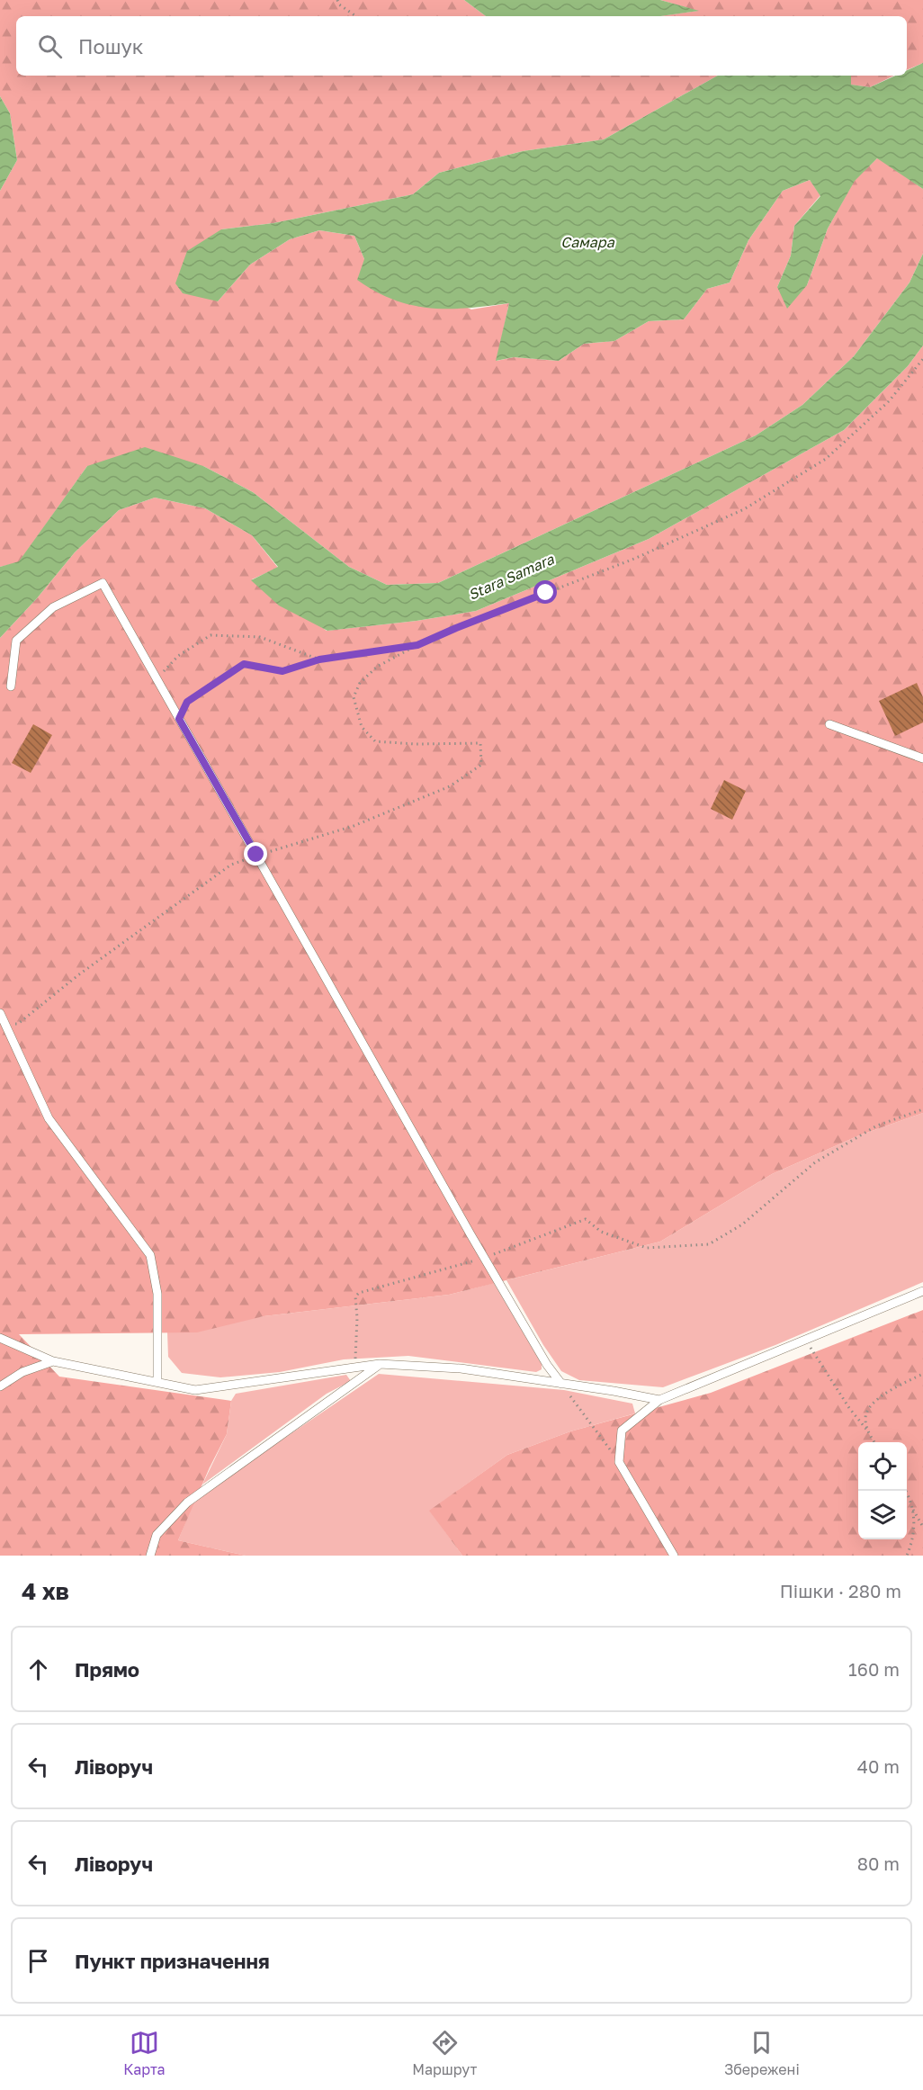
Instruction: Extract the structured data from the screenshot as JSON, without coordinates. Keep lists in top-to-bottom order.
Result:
{
  "water": ["Самара", "Stara Samara"],
  "page": {
    "search": "Пошук",
    "heading": ["4 хв", "Пішки · 280 m"],
    "list": [
      ["Прямо", "160 m"],
      ["Ліворуч", "40 m"],
      ["Ліворуч", "80 m"],
      "Пункт призначення"
    ],
    "nav": ["Карта", "Маршрут", "Збережені"]
  }
}
